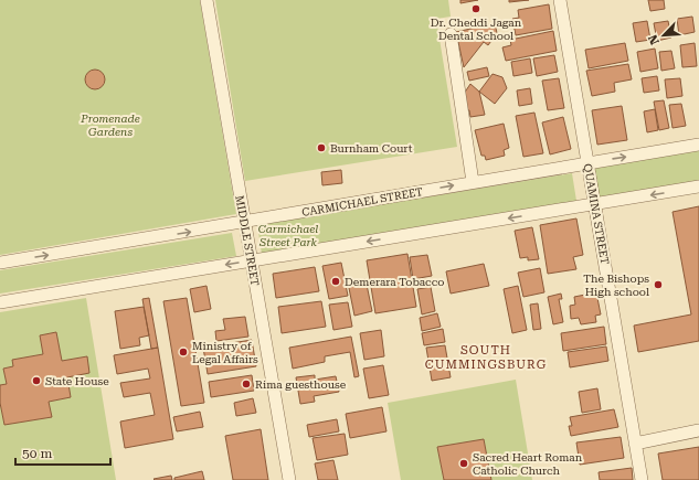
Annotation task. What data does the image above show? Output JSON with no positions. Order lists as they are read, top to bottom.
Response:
{
  "streets": {
    "street": ["CARMICHAEL STREET", "QUAMINA STREET", "MIDDLE STREET"]
  },
  "crossings": [
    ["CARMICHAEL STREET", "QUAMINA STREET"],
    ["CARMICHAEL STREET", "MIDDLE STREET"]
  ],
  "districts": ["SOUTH CUMMINGSBURG"],
  "parks": ["Promenade Gardens", "Carmichael Street Park"],
  "places": [
    "Dr. Cheddi Jagan Dental School",
    "Burnham Court",
    "Demerara Tobacco",
    "The Bishops High school",
    "Ministry of Legal Affairs",
    "State House",
    "Rima guesthouse",
    "Sacred Heart Roman Catholic Church"
  ],
  "scale_bar": "50 m",
  "north": "bottom left"
}
